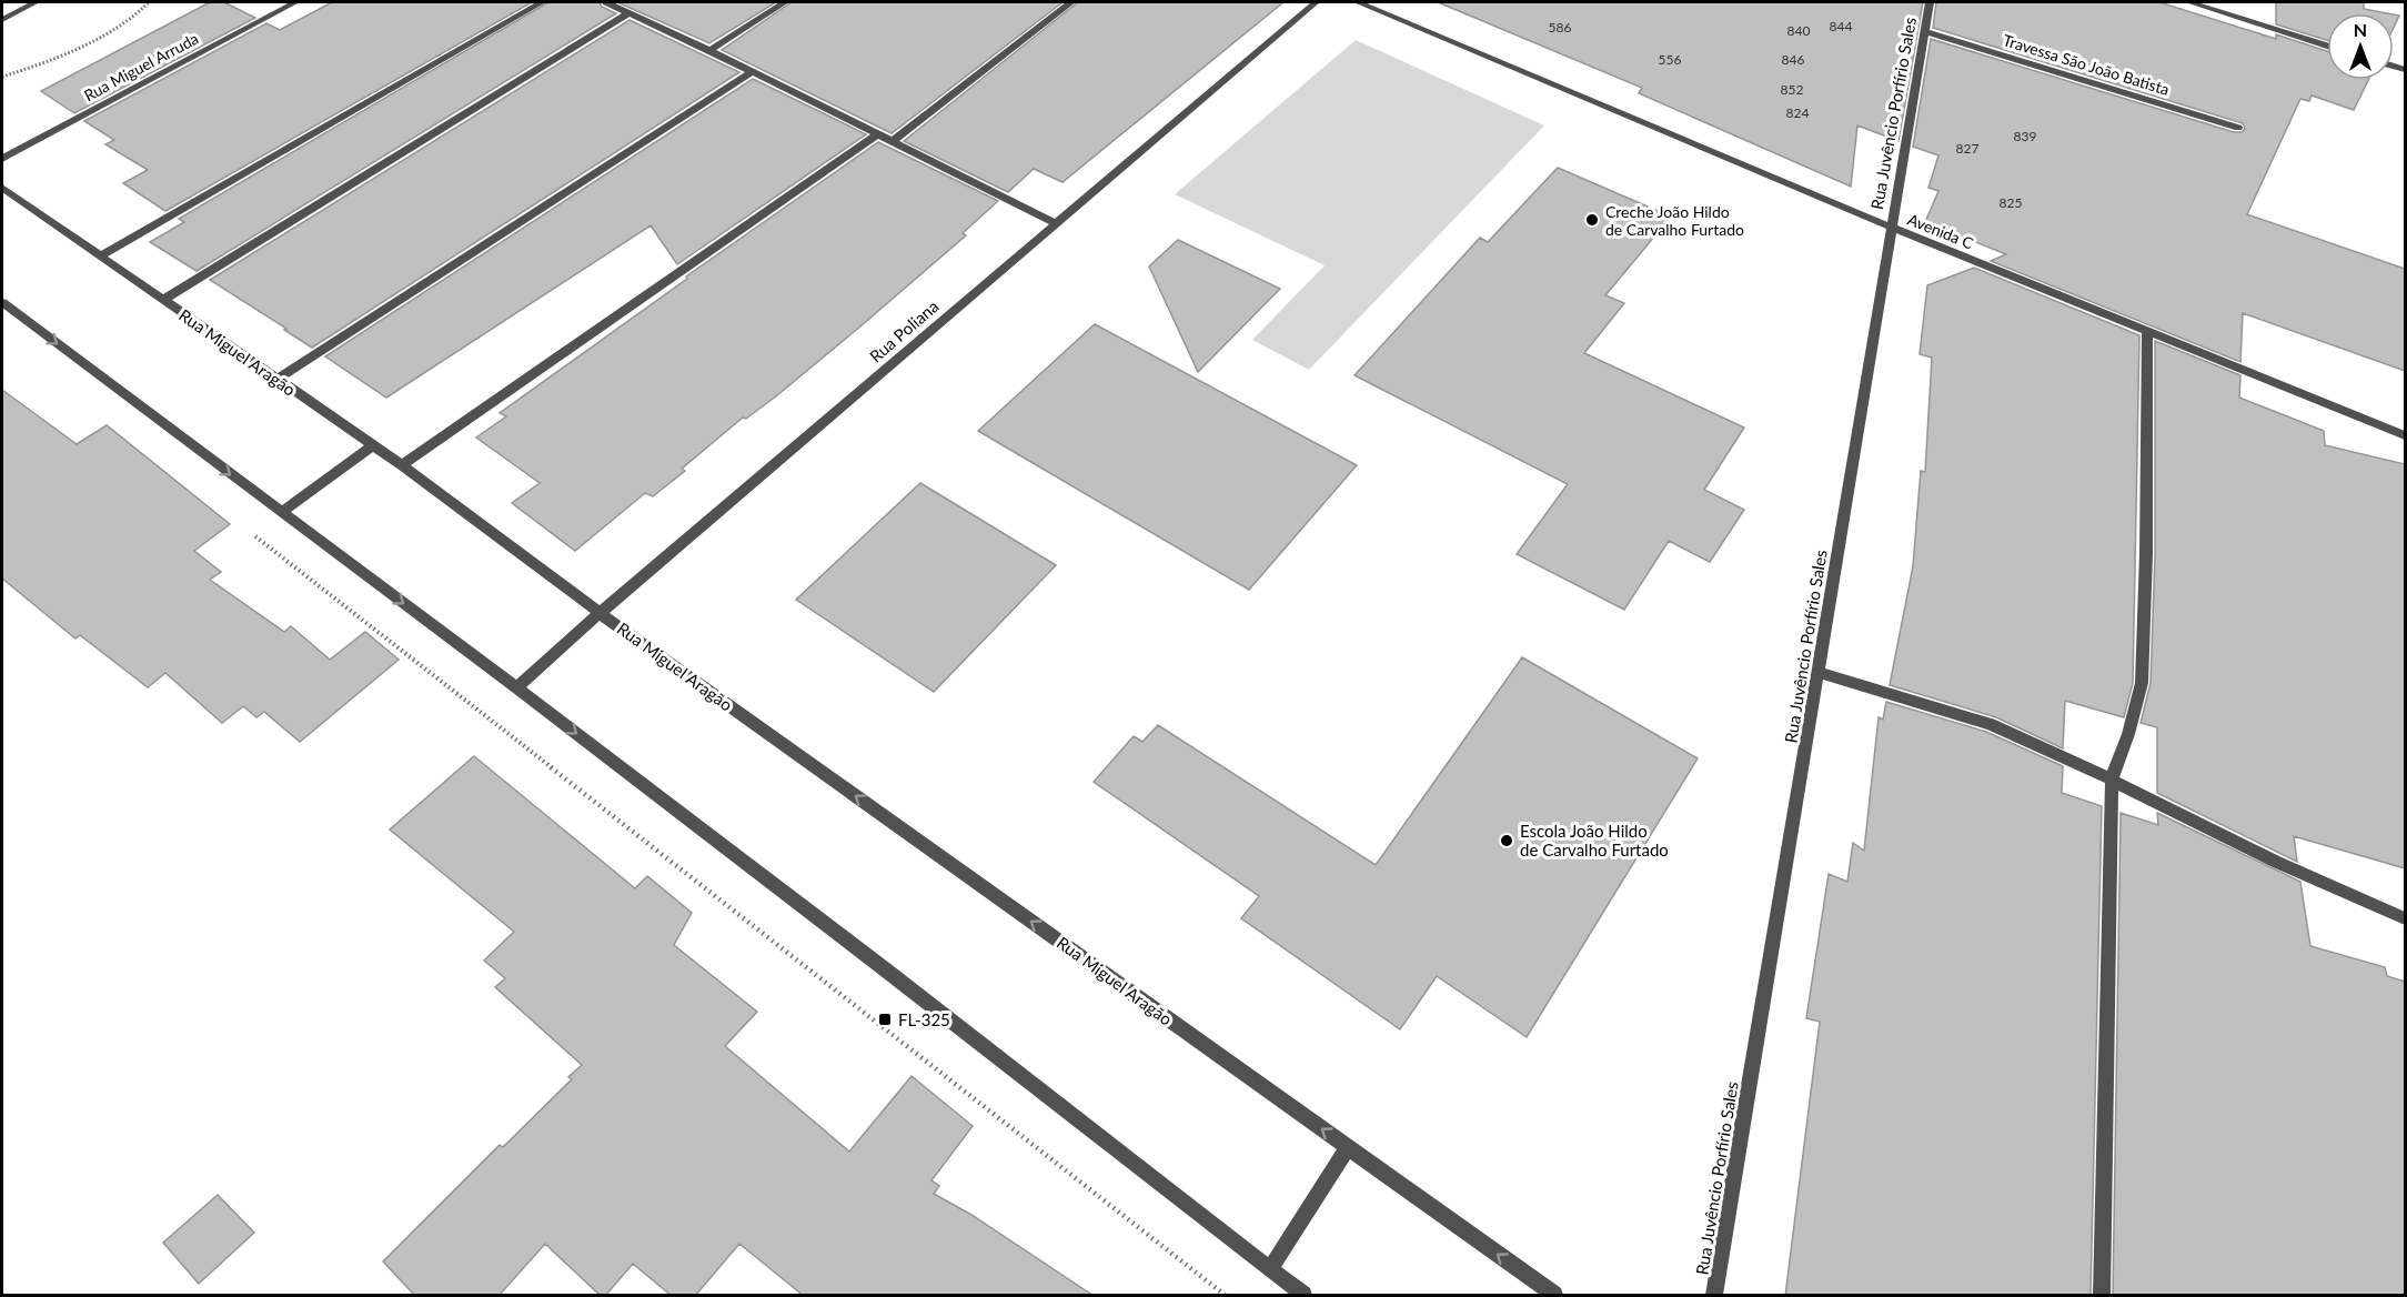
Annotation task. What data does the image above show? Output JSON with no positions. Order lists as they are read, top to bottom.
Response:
{
  "streets": {
    "street": [
      "Travessa São João Batista",
      "Rua Miguel Arruda",
      "Rua Juvêncio Porfírio Sales",
      "Avenida C",
      "Rua Poliana",
      "Rua Miguel Aragão"
    ]
  },
  "crossings": [
    ["Travessa São João Batista", "Rua Juvêncio Porfírio Sales"],
    ["Rua Juvêncio Porfírio Sales", "Avenida C"],
    ["Rua Poliana", "Rua Miguel Aragão"]
  ],
  "one_way": ["Rua Miguel Aragão"],
  "places": {
    "other": ["Creche João Hildo de Carvalho Furtado", "Escola João Hildo de Carvalho Furtado"],
    "transit": ["FL-325"]
  },
  "house_numbers": [
    "844",
    "586",
    "840",
    "556",
    "846",
    "852",
    "824",
    "839",
    "827",
    "825"
  ],
  "north": "top"
}
